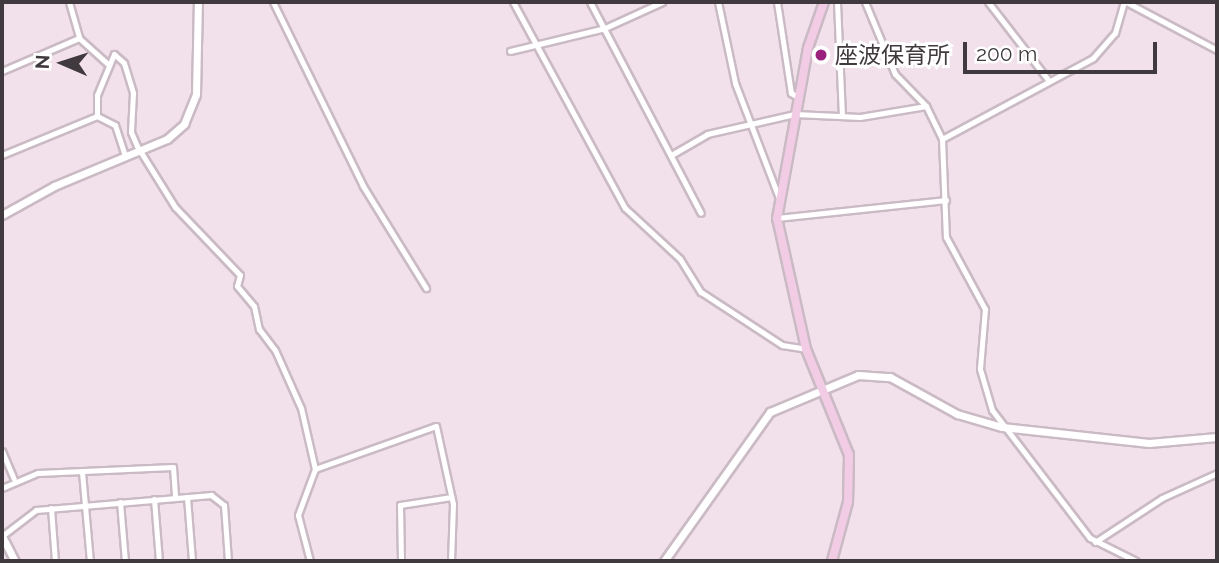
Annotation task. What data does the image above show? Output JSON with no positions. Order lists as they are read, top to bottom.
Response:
{
  "places": ["座波保育所"],
  "scale_bar": "200 m",
  "north": "left"
}
